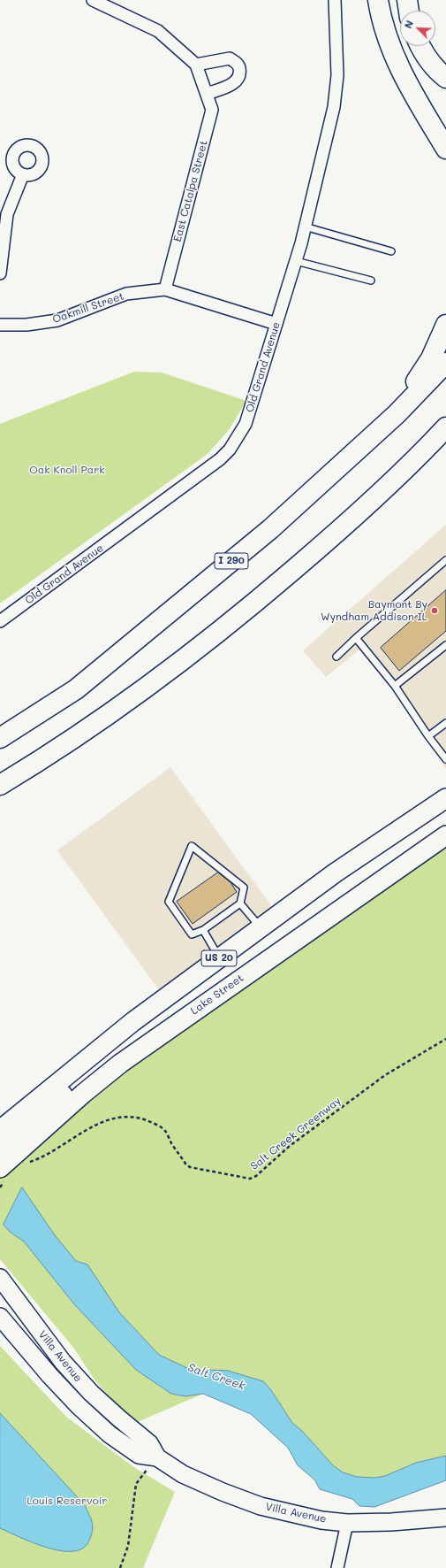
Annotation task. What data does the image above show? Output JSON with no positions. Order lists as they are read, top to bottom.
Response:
{
  "streets": {
    "highway": ["I 290"],
    "main road": ["US 20", "Lake Street", "Villa Avenue"],
    "street": ["East Catalpa Street", "Oakmill Street", "Old Grand Avenue"],
    "path": ["Salt Creek Greenway"]
  },
  "crossings": [
    ["East Catalpa Street", "Oakmill Street"],
    ["Oakmill Street", "Old Grand Avenue"]
  ],
  "water": ["Salt Creek"],
  "parks": ["Oak Knoll Park", "Louis Reservoir"],
  "places": ["Baymont By Wyndham Addison IL"],
  "north": "top left"
}
